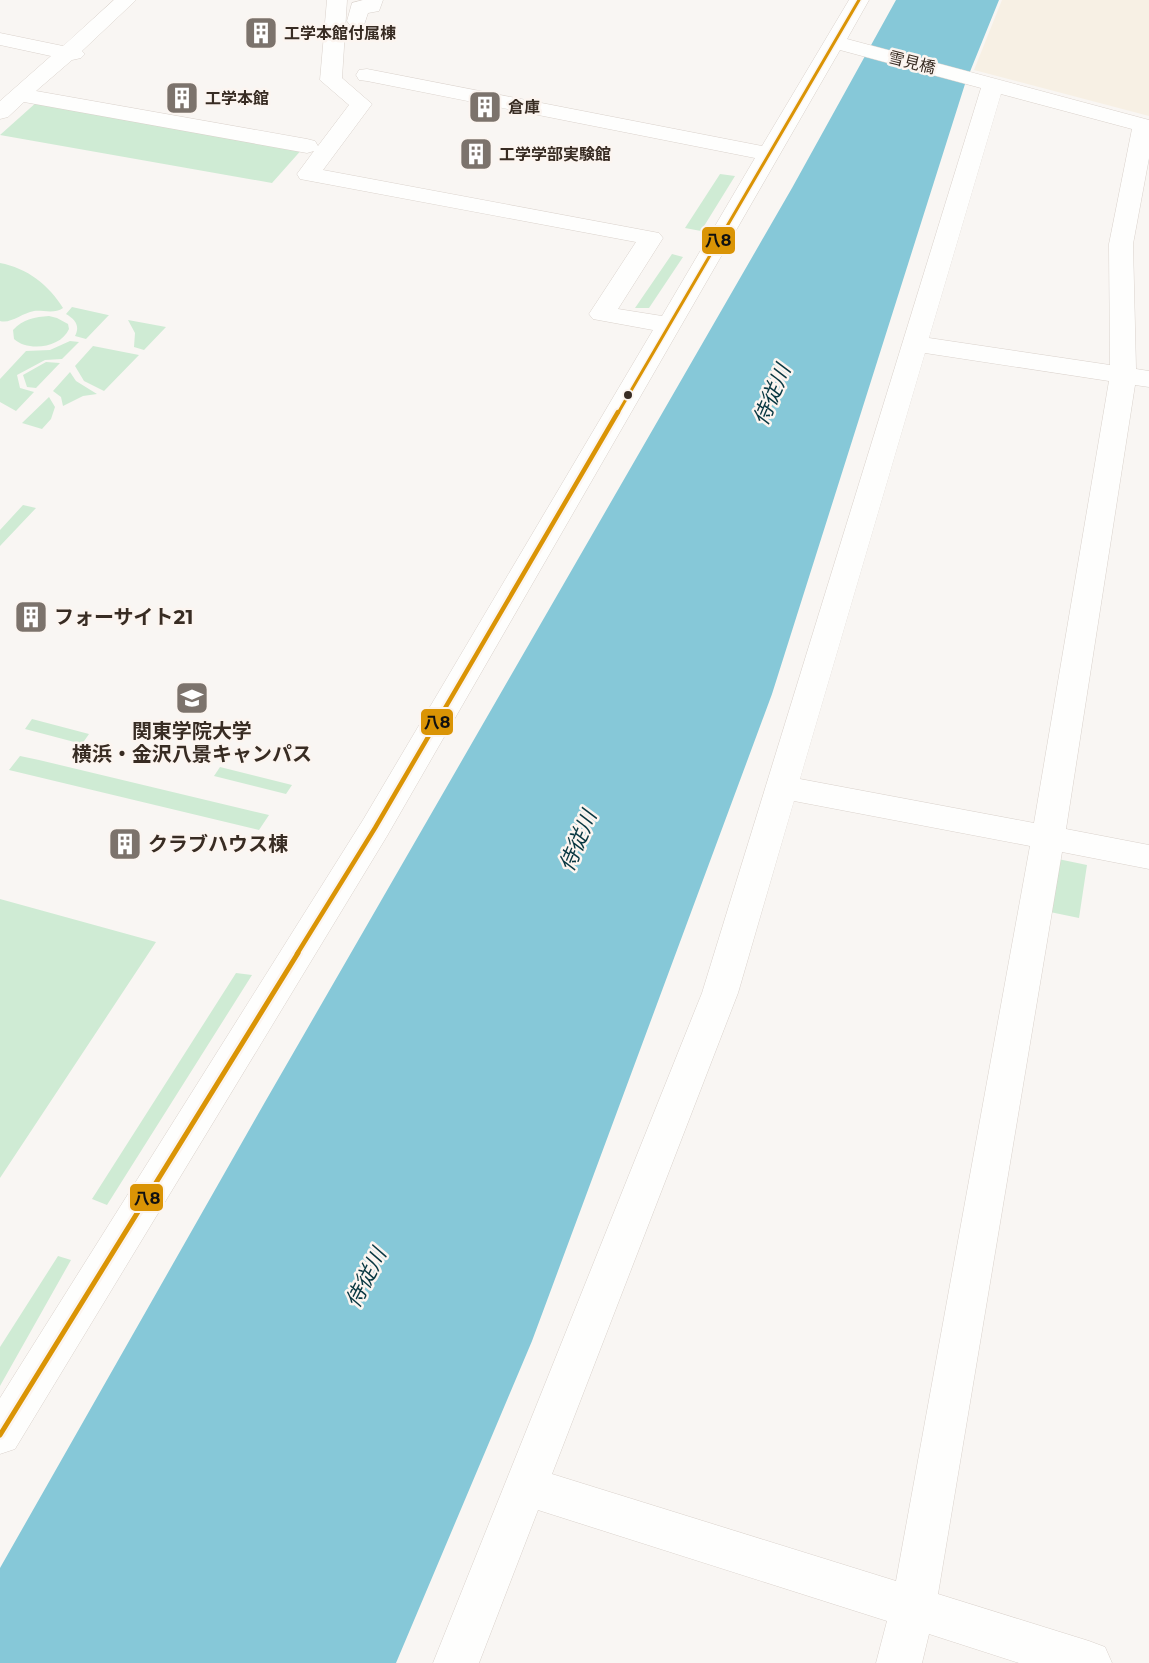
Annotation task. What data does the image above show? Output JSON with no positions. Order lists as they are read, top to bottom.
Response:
{
  "streets": {
    "street": ["雪見橋"]
  },
  "water": ["侍従川"],
  "places": {
    "building": [
      "工学本館付属棟",
      "工学本館",
      "倉庫",
      "工学学部実験館",
      "フォーサイト21",
      "クラブハウス棟"
    ],
    "school or university": ["関東学院大学 横浜・金沢八景キャンパス"]
  },
  "lines": ["transit line 八8"]
}
